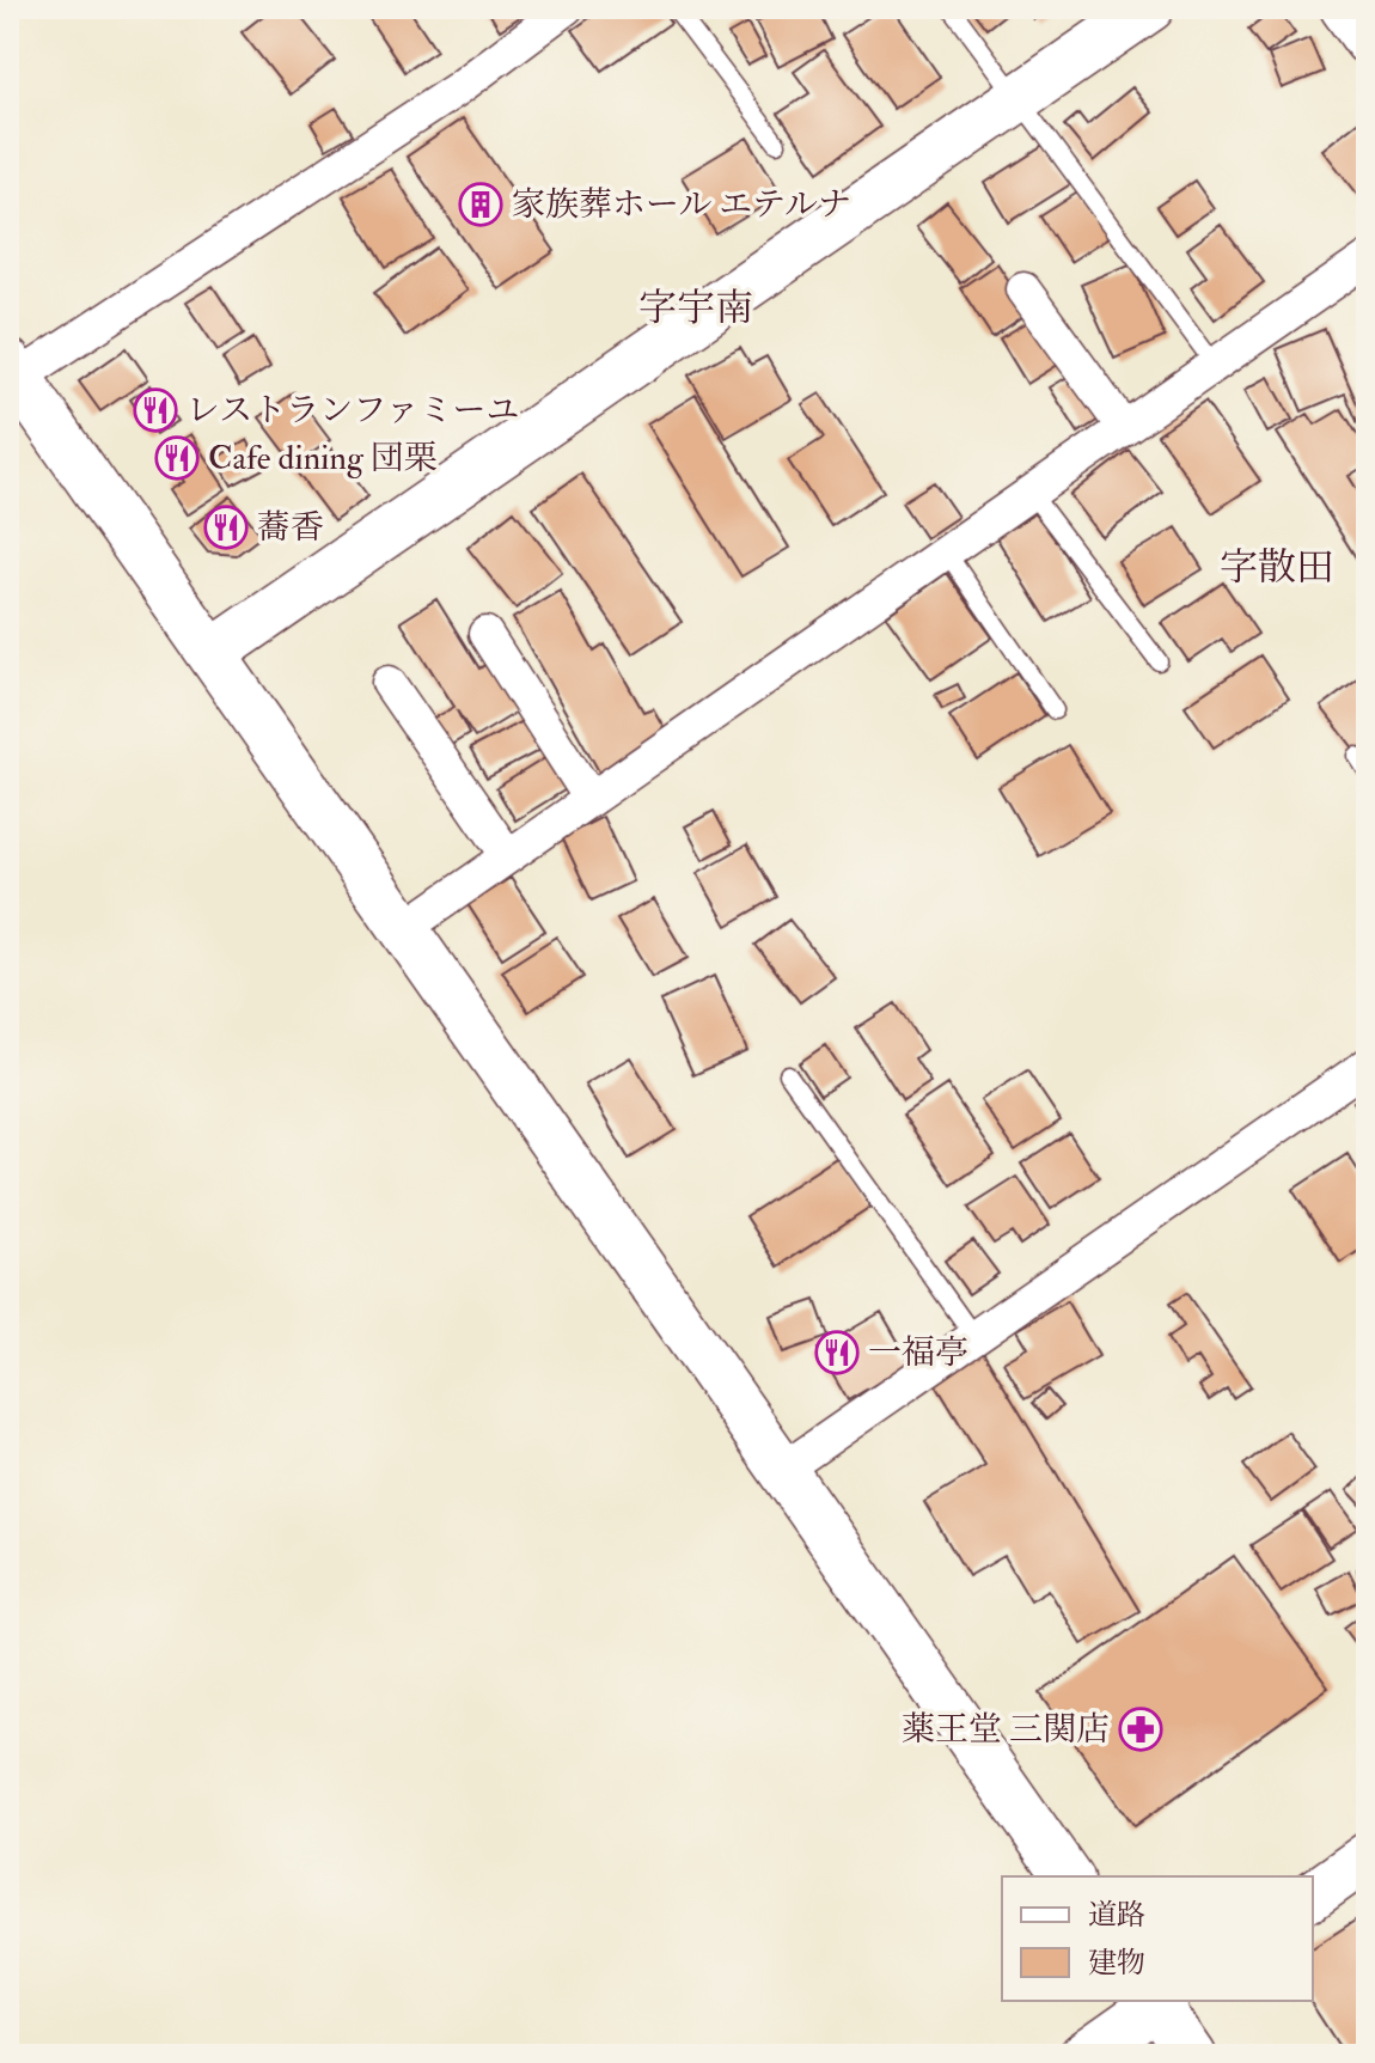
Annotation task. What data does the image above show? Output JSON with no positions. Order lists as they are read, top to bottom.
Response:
{
  "districts": ["字宇南", "字散田"],
  "places": {
    "building": ["家族葬ホール エテルナ"],
    "restaurant": [
      "レストランファミーユ",
      "Cafe dining 団栗",
      "蕎香",
      "一福亭"
    ],
    "pharmacy": ["薬王堂 三関店"]
  },
  "legend": ["道路", "建物"]
}
